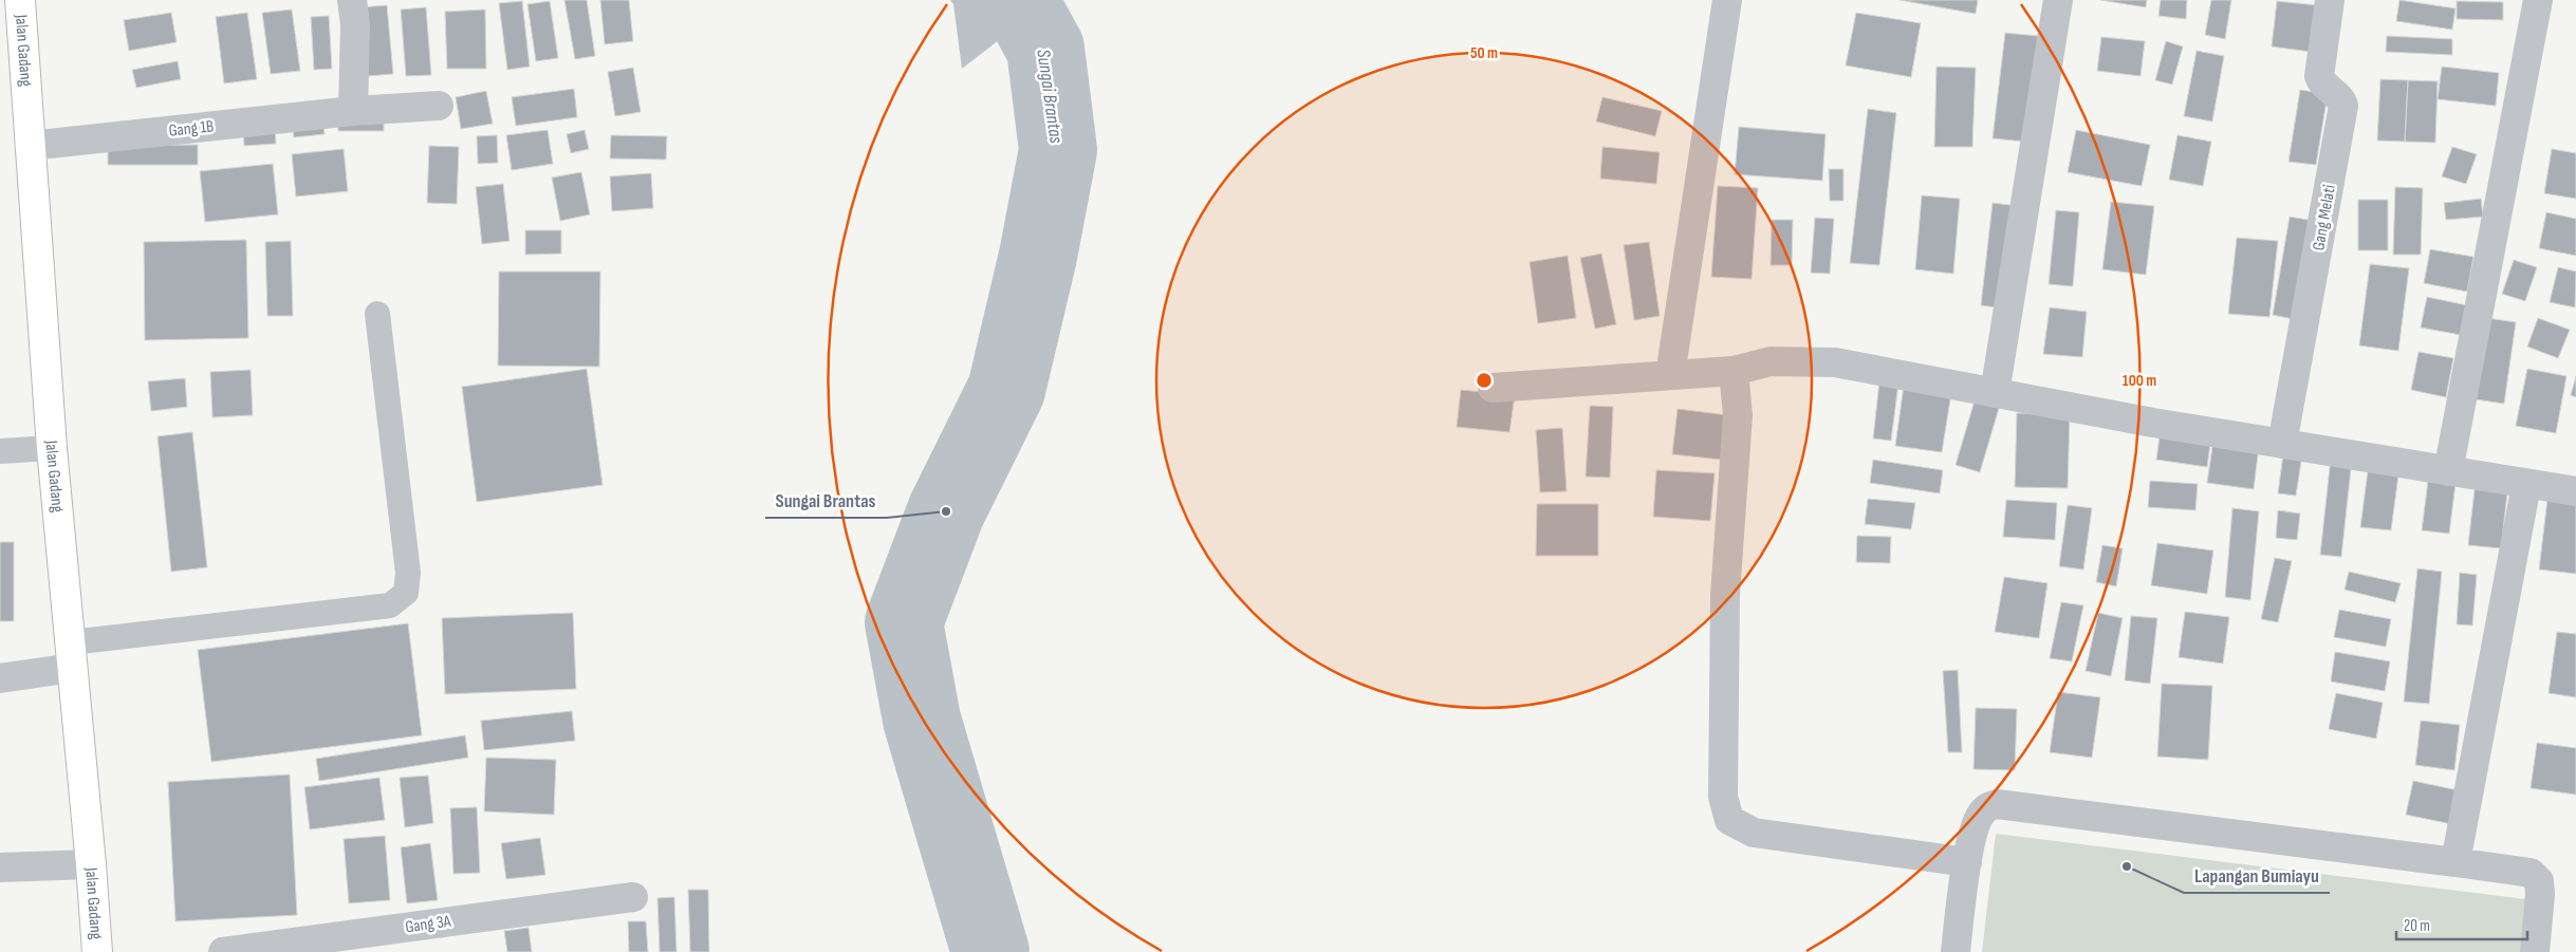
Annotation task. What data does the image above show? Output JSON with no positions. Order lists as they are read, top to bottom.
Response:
{
  "streets": {
    "highway": ["Jalan Gadang"],
    "street": ["Gang 1B", "Gang Melati", "Gang 3A"]
  },
  "crossings": [
    ["Jalan Gadang", "Gang 1B"]
  ],
  "water": ["Sungai Brantas"],
  "places": ["Sungai Brantas", "Lapangan Bumiayu"],
  "scale_bar": "20 m",
  "rings": ["50 m", "100 m"]
}
